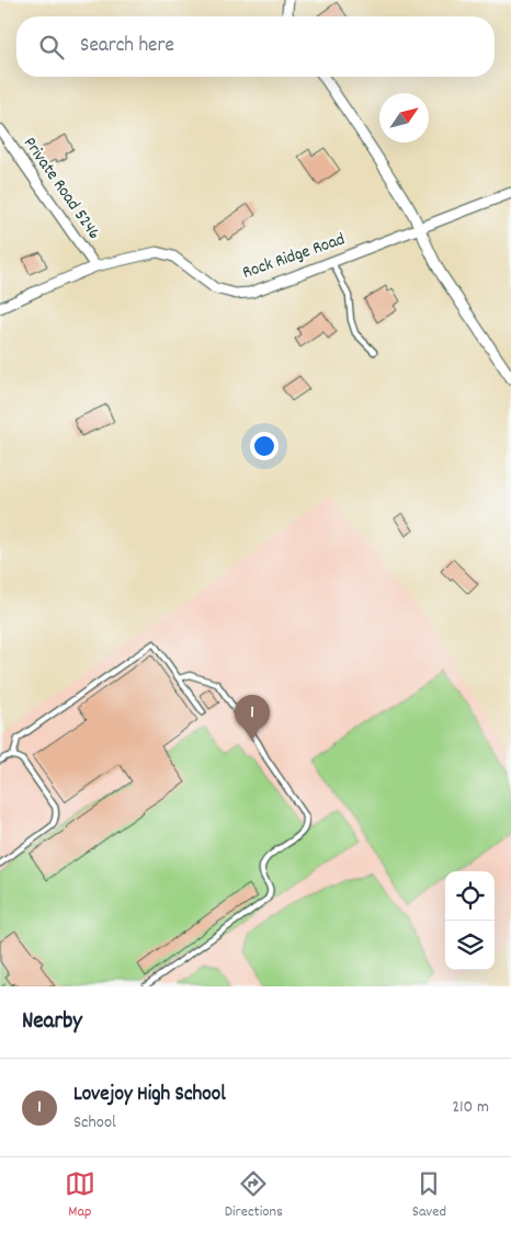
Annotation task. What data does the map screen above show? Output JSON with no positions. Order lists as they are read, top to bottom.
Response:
{
  "streets": {
    "street": ["Private Road 5246", "Rock Ridge Road"]
  },
  "crossings": [
    ["Private Road 5246", "Rock Ridge Road"]
  ],
  "north": "top right",
  "page": {
    "search": "Search here",
    "pins": "1",
    "heading": "Nearby",
    "list": [
      {
        "mark": "1",
        "name": "Lovejoy High School",
        "note": "School",
        "value": "210 m"
      }
    ],
    "nav": ["Map", "Directions", "Saved"]
  }
}
